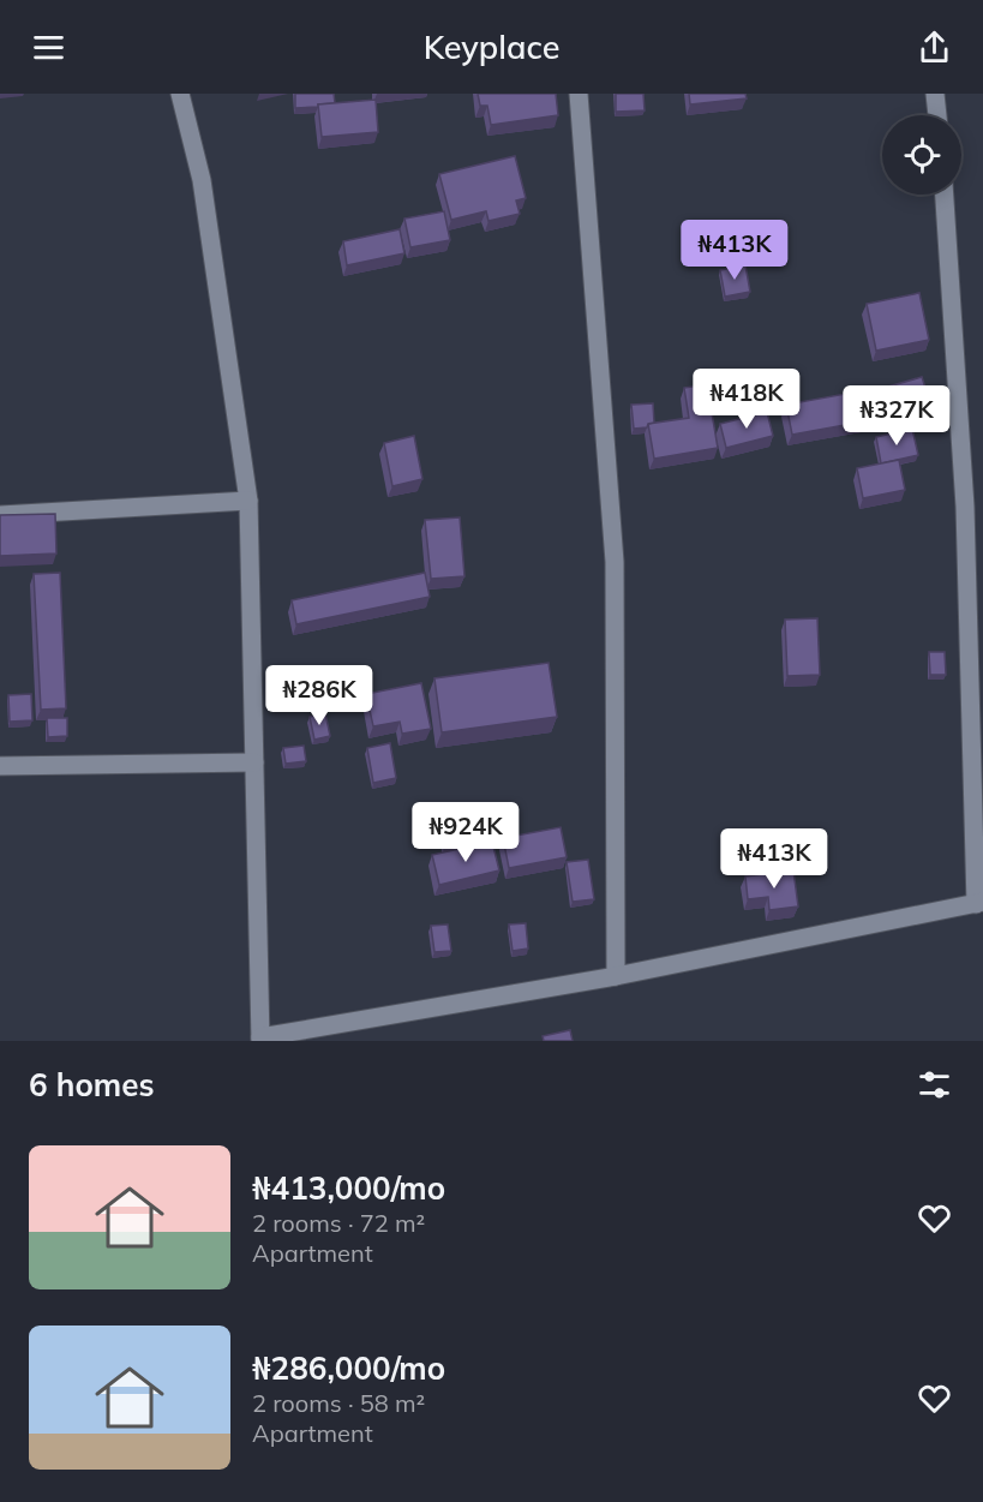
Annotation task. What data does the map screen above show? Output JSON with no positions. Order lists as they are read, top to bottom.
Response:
{
  "page": {
    "header": "Keyplace",
    "price": [
      "₦413K",
      "₦418K",
      "₦327K",
      "₦286K",
      "₦924K",
      "₦413K"
    ],
    "heading": "6 homes",
    "list": [
      {
        "name": "₦413,000/mo",
        "note": "2 rooms · 72 m² · Apartment"
      },
      {
        "name": "₦286,000/mo",
        "note": "2 rooms · 58 m² · Apartment"
      }
    ]
  }
}
